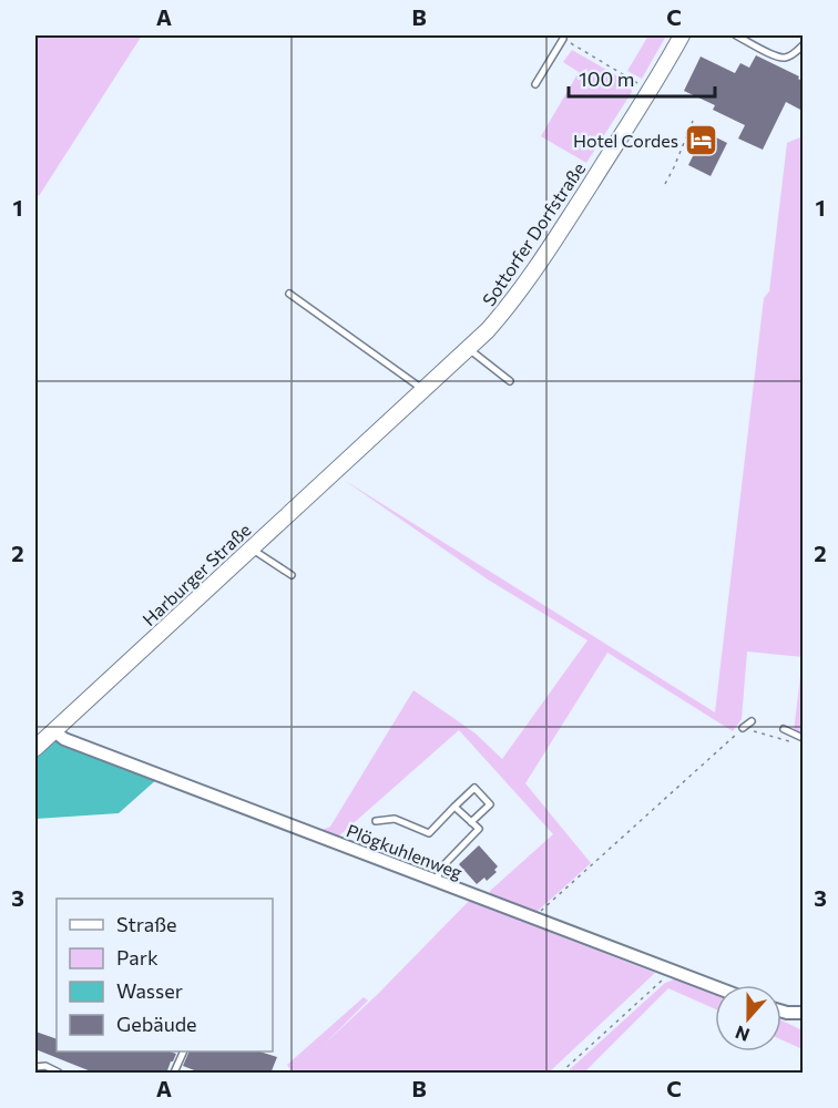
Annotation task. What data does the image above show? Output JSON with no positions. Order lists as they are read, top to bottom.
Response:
{
  "streets": {
    "street": ["Sottorfer Dorfstraße", "Harburger Straße", "Plögkuhlenweg"]
  },
  "crossings": [
    ["Sottorfer Dorfstraße", "Harburger Straße"],
    ["Harburger Straße", "Plögkuhlenweg"]
  ],
  "places": {
    "hotel": ["Hotel Cordes"]
  },
  "legend": [
    "Straße",
    "Park",
    "Wasser",
    "Gebäude"
  ],
  "scale_bar": "100 m",
  "north": "bottom",
  "grid": {
    "columns": ["A", "B", "C"],
    "rows": ["1", "2", "3"]
  }
}
